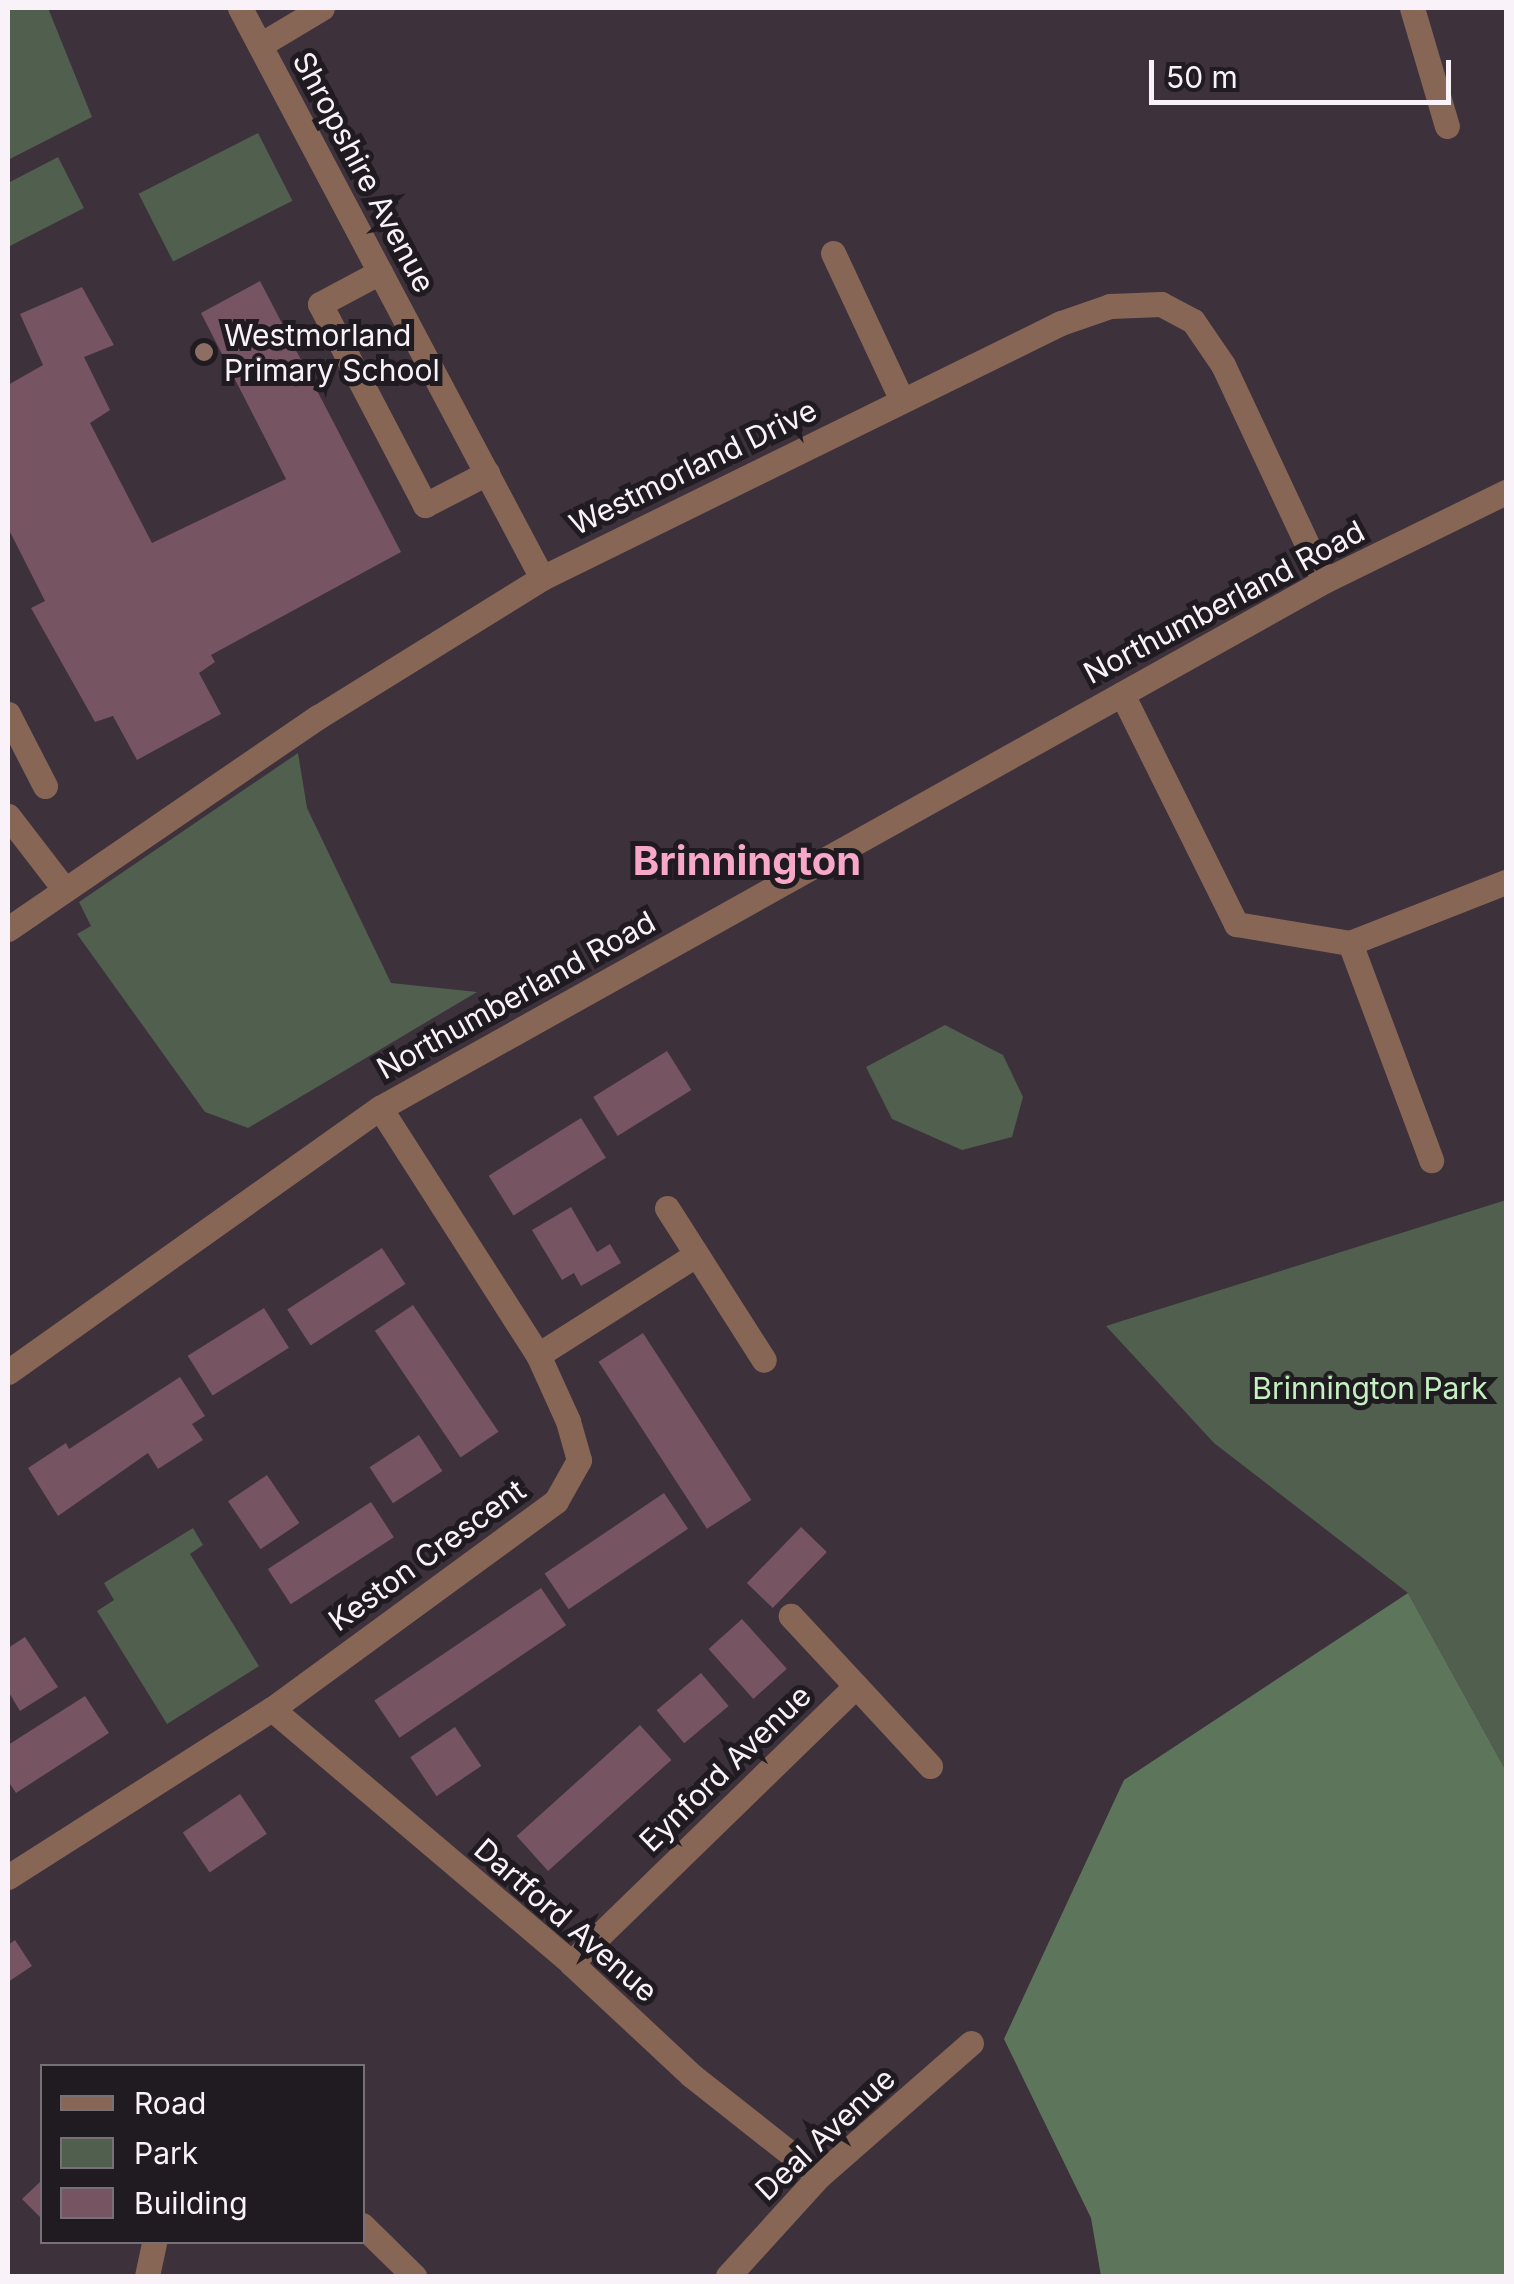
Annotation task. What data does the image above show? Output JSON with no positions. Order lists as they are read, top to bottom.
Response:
{
  "streets": {
    "street": [
      "Shropshire Avenue",
      "Westmorland Drive",
      "Northumberland Road",
      "Keston Crescent",
      "Eynford Avenue",
      "Dartford Avenue",
      "Deal Avenue"
    ]
  },
  "crossings": [
    ["Shropshire Avenue", "Westmorland Drive"],
    ["Westmorland Drive", "Northumberland Road"],
    ["Northumberland Road", "Keston Crescent"],
    ["Keston Crescent", "Dartford Avenue"],
    ["Eynford Avenue", "Dartford Avenue"],
    ["Dartford Avenue", "Deal Avenue"]
  ],
  "districts": ["Brinnington"],
  "parks": ["Brinnington Park"],
  "places": ["Westmorland Primary School"],
  "legend": ["Road", "Park", "Building"],
  "scale_bar": "50 m"
}
